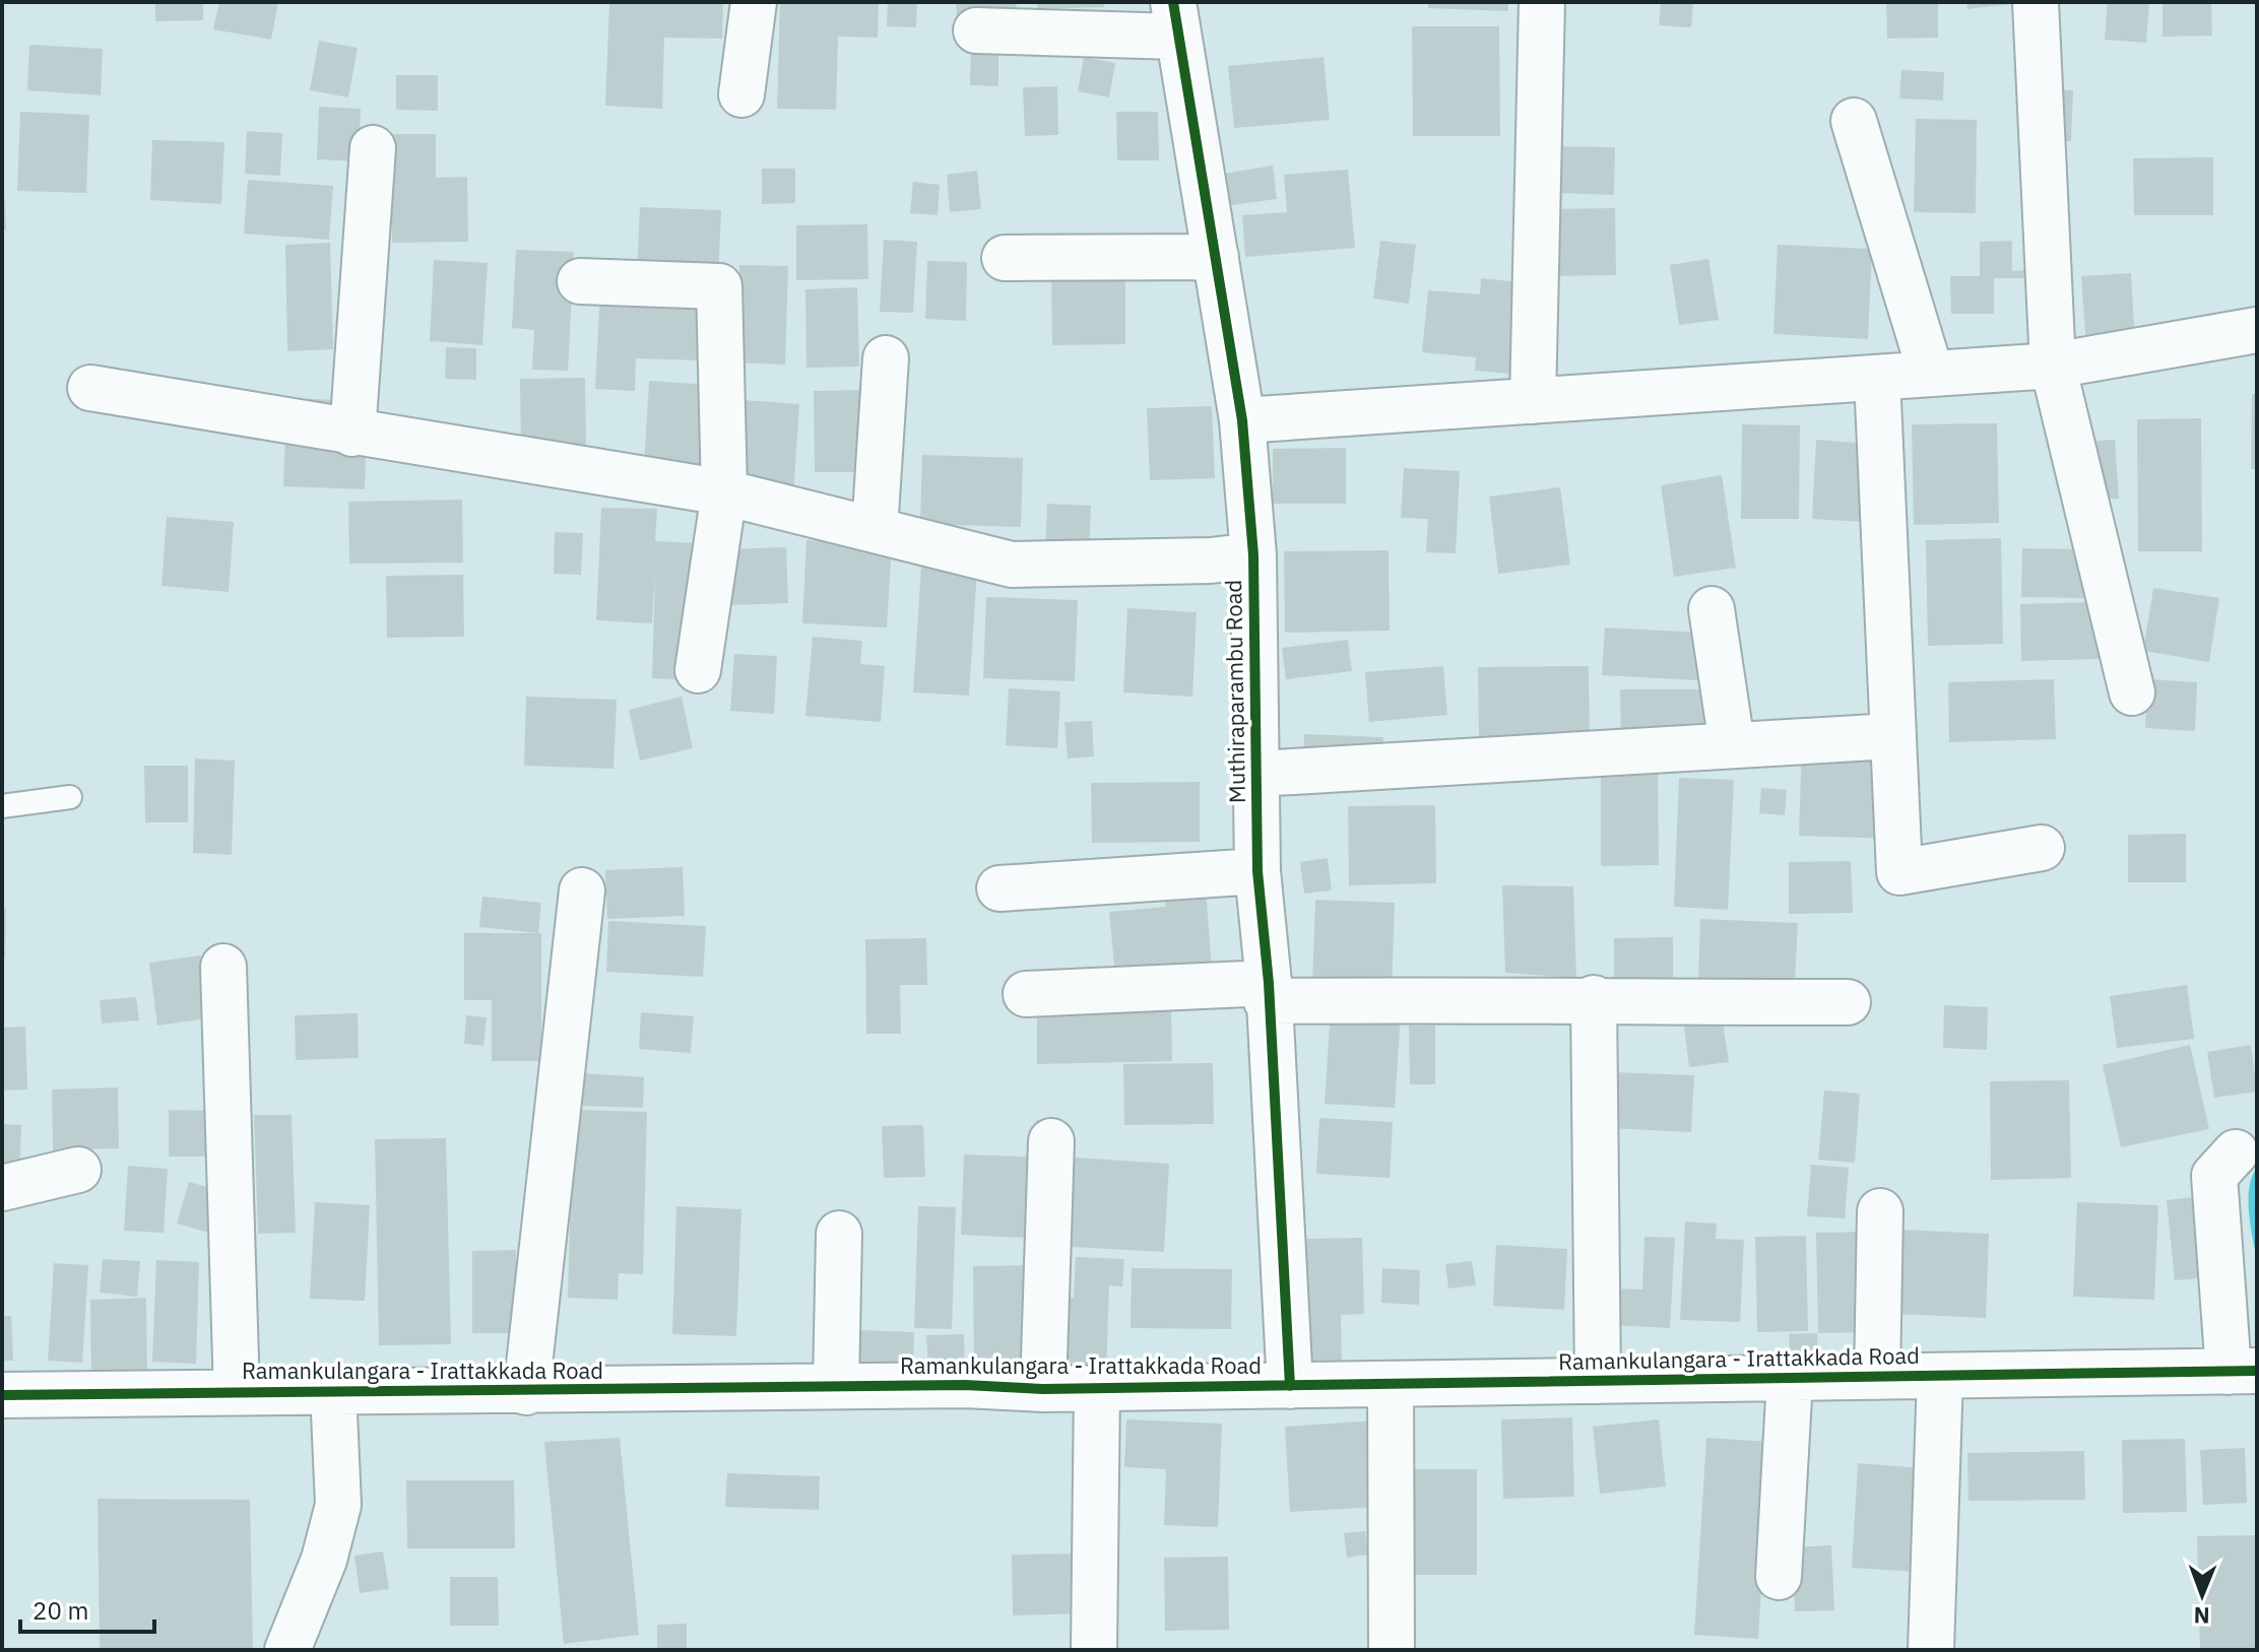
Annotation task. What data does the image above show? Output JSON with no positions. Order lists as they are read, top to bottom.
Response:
{
  "streets": {
    "street": ["Muthiraparambu Road", "Ramankulangara - Irattakkada Road"]
  },
  "crossings": [
    ["Muthiraparambu Road", "Ramankulangara - Irattakkada Road"]
  ],
  "scale_bar": "20 m",
  "north": "bottom"
}
